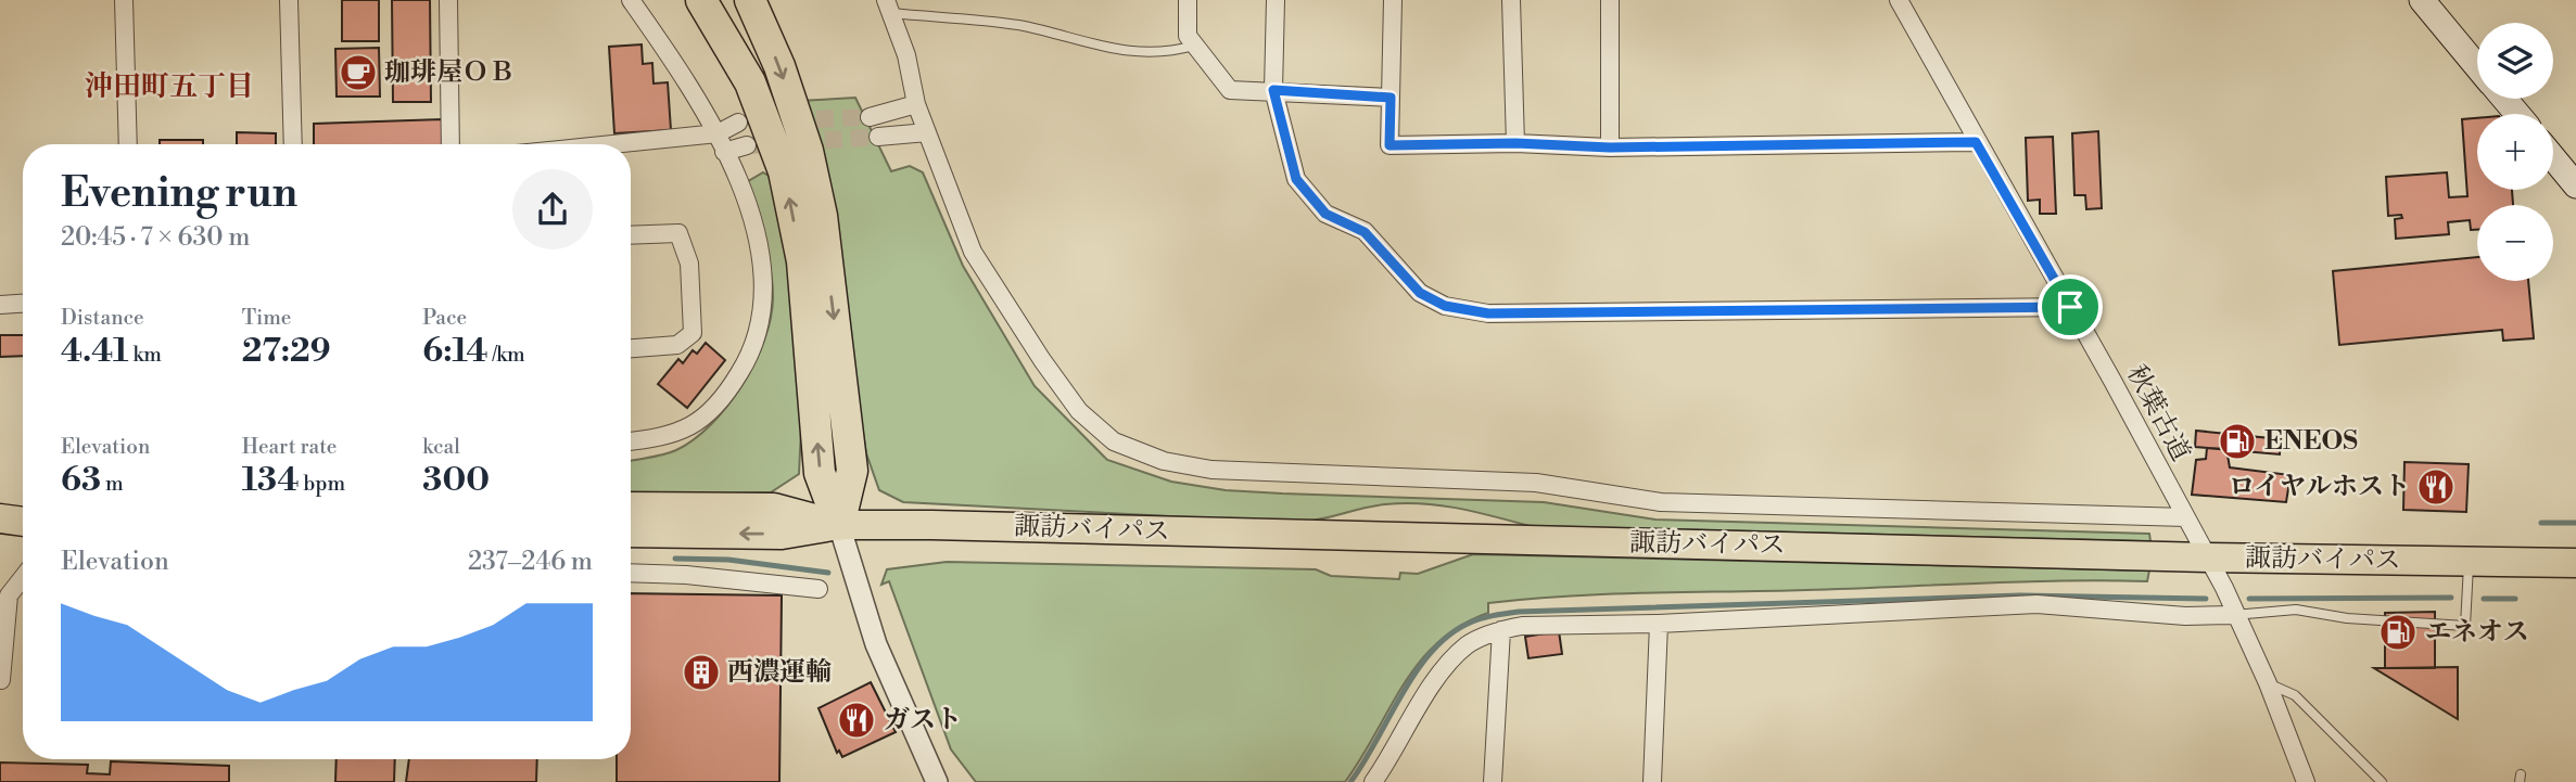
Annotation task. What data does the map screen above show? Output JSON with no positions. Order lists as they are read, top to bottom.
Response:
{
  "streets": {
    "highway": ["諏訪バイパス"],
    "street": ["秋葉古道"]
  },
  "crossings": [
    ["秋葉古道", "諏訪バイパス"]
  ],
  "districts": ["沖田町五丁目"],
  "places": {
    "cafe": ["珈琲屋ＯＢ"],
    "fuel station": ["ENEOS", "エネオス"],
    "restaurant": ["ロイヤルホスト", "ガスト"],
    "building": ["西濃運輸"]
  },
  "page": {
    "map_buttons": ["+", "−"],
    "heading": ["Evening run", "20:45 · 7 × 630 m"],
    "stats": [
      ["Distance", "4.41 km"],
      ["Time", "27:29"],
      ["Pace", "6:14 /km"],
      ["Elevation", "63 m"],
      ["Heart rate", "134 bpm"],
      ["kcal", "300"]
    ],
    "chart": ["Elevation", "237–246 m"]
  }
}
